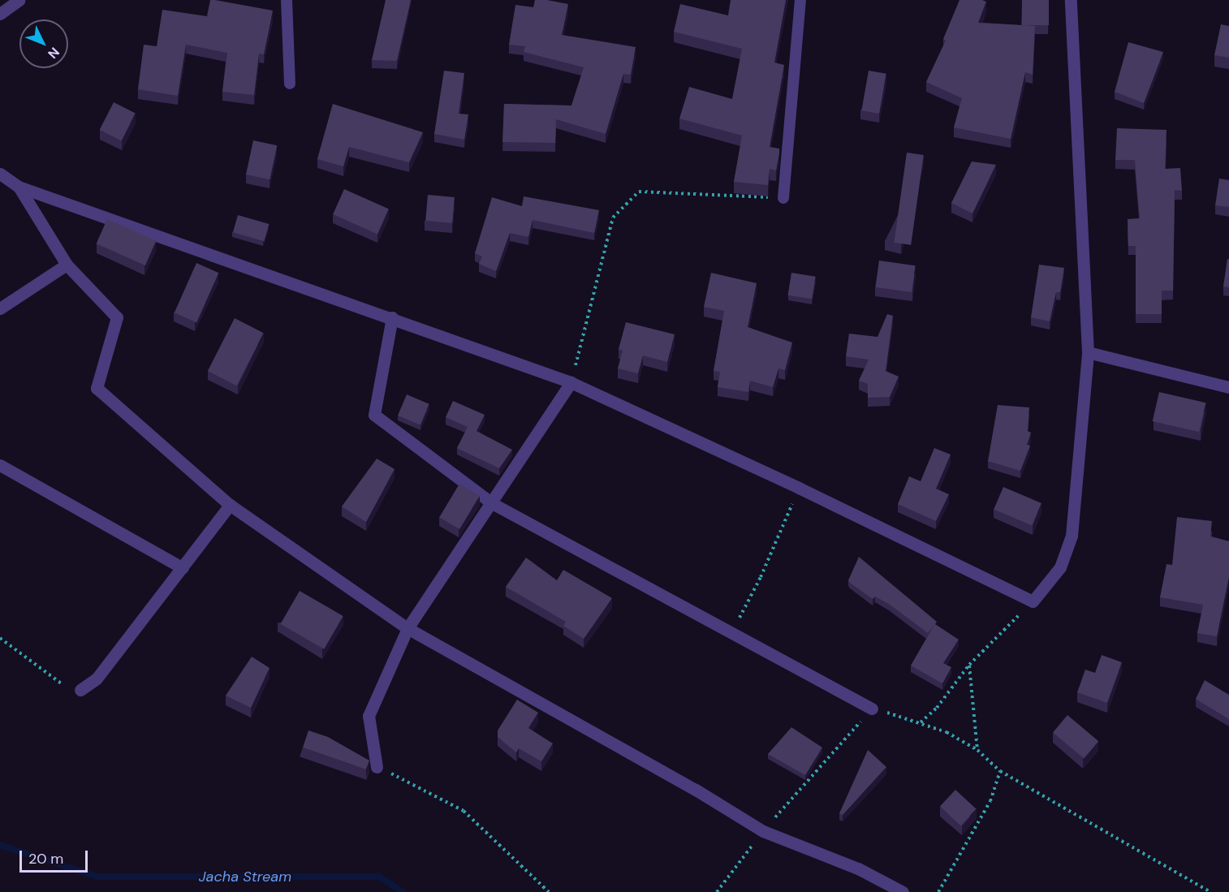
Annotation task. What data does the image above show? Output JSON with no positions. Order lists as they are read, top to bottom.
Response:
{
  "water": ["Jacha Stream"],
  "scale_bar": "20 m",
  "north": "bottom right"
}
